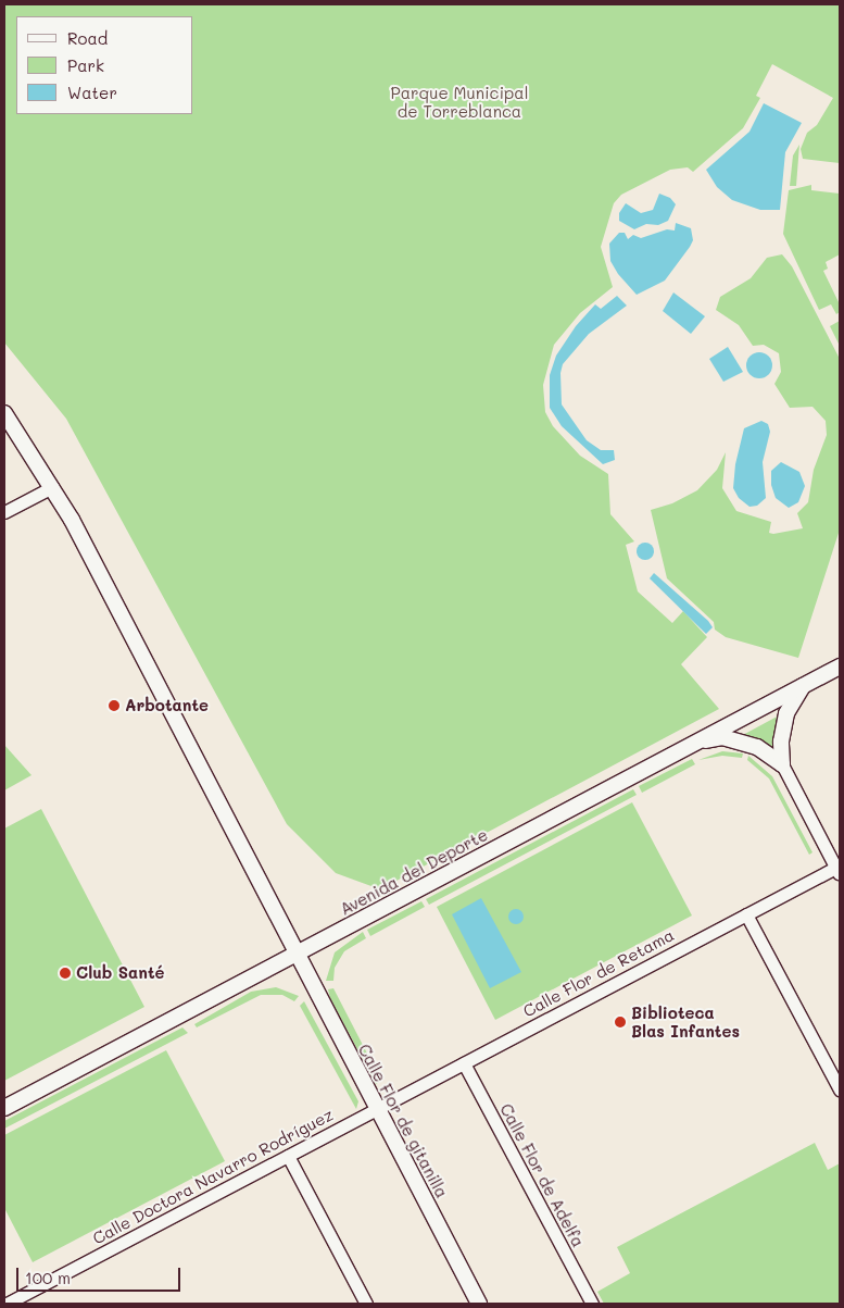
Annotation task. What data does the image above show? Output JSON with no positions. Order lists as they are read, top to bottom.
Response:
{
  "streets": {
    "street": [
      "Avenida del Deporte",
      "Calle Flor de Retama",
      "Calle Flor de gitanilla",
      "Calle Flor de Adelfa",
      "Calle Doctora Navarro Rodríguez"
    ]
  },
  "crossings": [
    ["Avenida del Deporte", "Calle Flor de gitanilla"],
    ["Calle Flor de Retama", "Calle Flor de gitanilla"],
    ["Calle Flor de Retama", "Calle Flor de Adelfa"],
    ["Calle Flor de Retama", "Calle Doctora Navarro Rodríguez"],
    ["Calle Flor de gitanilla", "Calle Doctora Navarro Rodríguez"]
  ],
  "parks": ["Parque Municipal de Torreblanca"],
  "places": ["Arbotante", "Club Santé", "Biblioteca Blas Infantes"],
  "legend": ["Road", "Park", "Water"],
  "scale_bar": "100 m"
}
